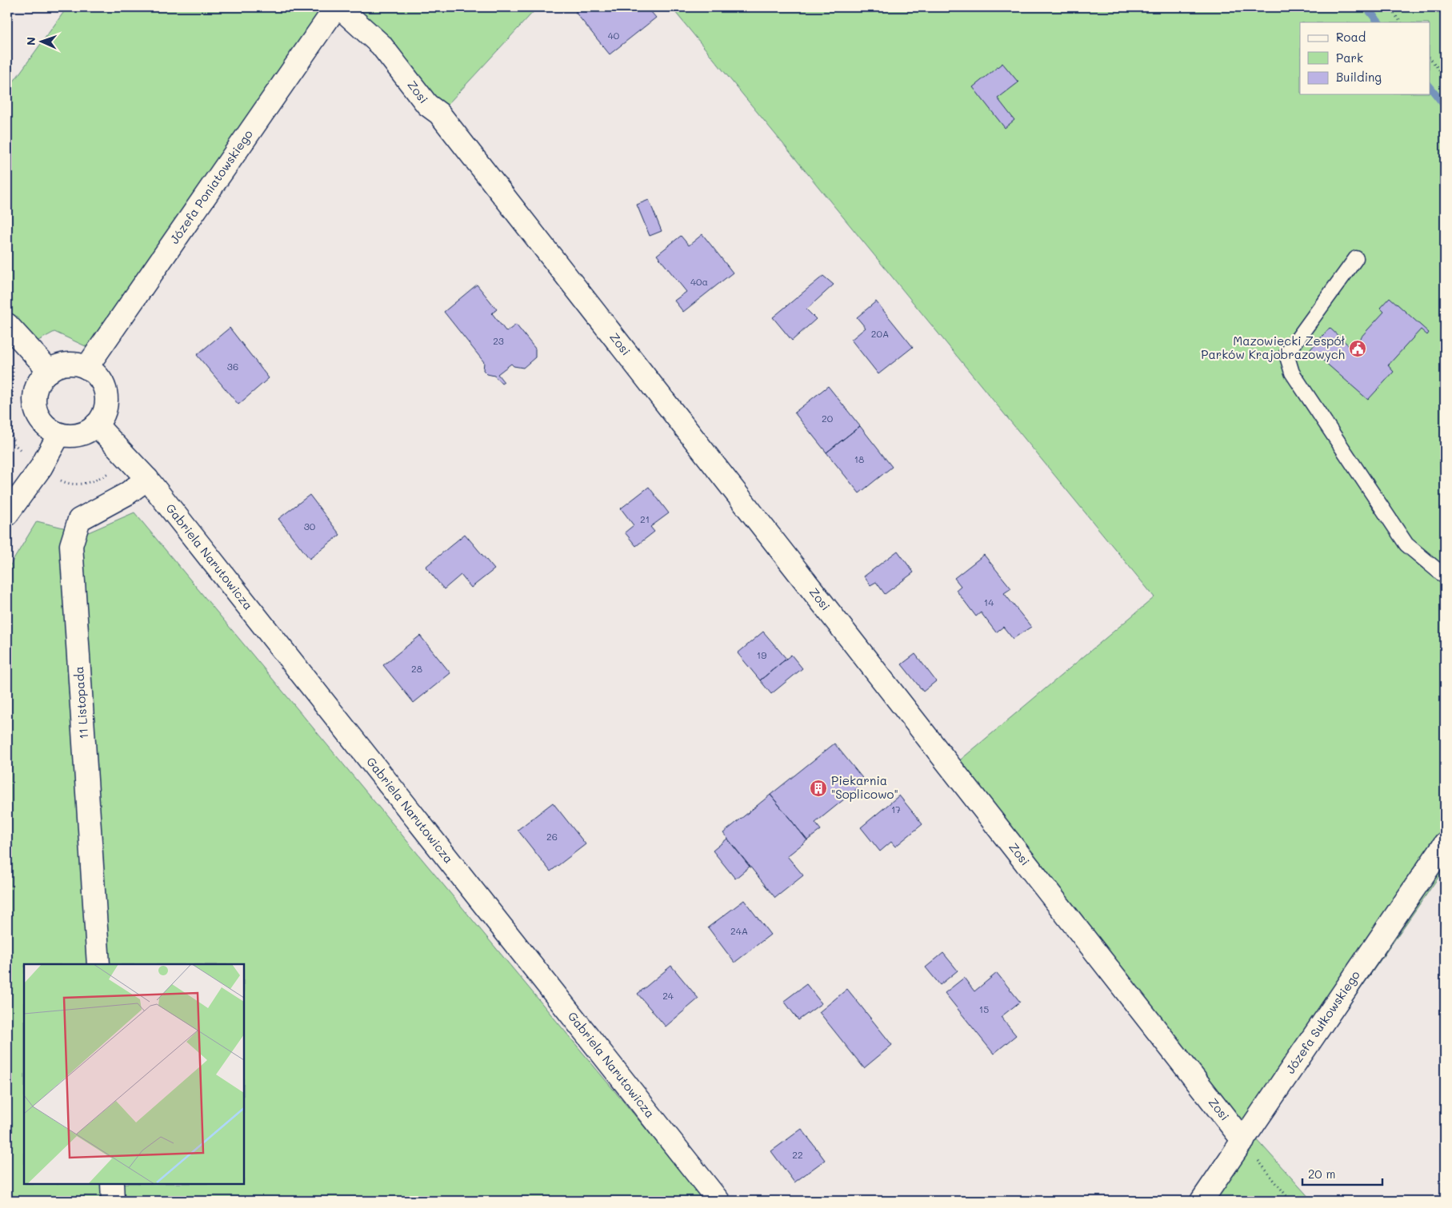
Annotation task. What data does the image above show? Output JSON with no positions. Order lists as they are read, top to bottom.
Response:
{
  "streets": {
    "street": [
      "Zosi",
      "Józefa Poniatowskiego",
      "Gabriela Narutowicza",
      "11 Listopada",
      "Józefa Sułkowskiego"
    ]
  },
  "crossings": [
    ["Zosi", "Józefa Sułkowskiego"],
    ["Józefa Poniatowskiego", "Gabriela Narutowicza"],
    ["Gabriela Narutowicza", "11 Listopada"]
  ],
  "places": {
    "public building": ["Mazowiecki Zespół Parków Krajobrazowych"],
    "building": ["Piekarnia \"Soplicowo\""]
  },
  "house_numbers": [
    "40",
    "40a",
    "20A",
    "23",
    "36",
    "20",
    "18",
    "21",
    "30",
    "14",
    "19",
    "28",
    "17",
    "26",
    "24A",
    "24",
    "15",
    "22"
  ],
  "legend": ["Road", "Park", "Building"],
  "scale_bar": "20 m",
  "north": "left"
}
